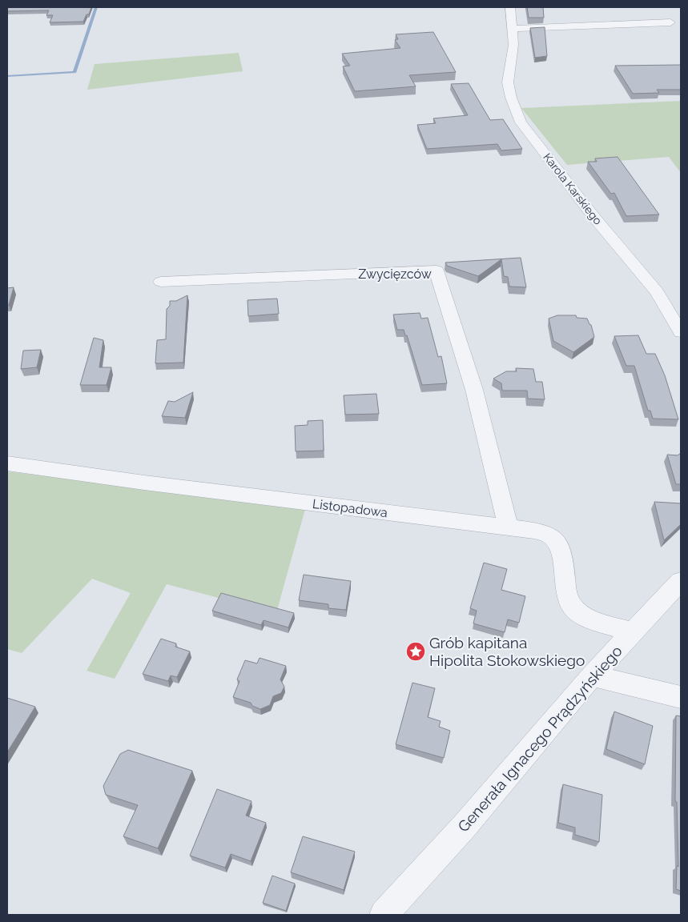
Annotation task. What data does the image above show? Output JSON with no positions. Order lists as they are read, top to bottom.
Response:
{
  "streets": {
    "street": [
      "Karola Karskiego",
      "Zwycięzców",
      "Listopadowa",
      "Generała Ignacego Prądzyńskiego"
    ]
  },
  "crossings": [
    ["Zwycięzców", "Listopadowa"],
    ["Listopadowa", "Generała Ignacego Prądzyńskiego"]
  ],
  "places": {
    "place": ["Grób kapitana Hipolita Stokowskiego"]
  }
}
